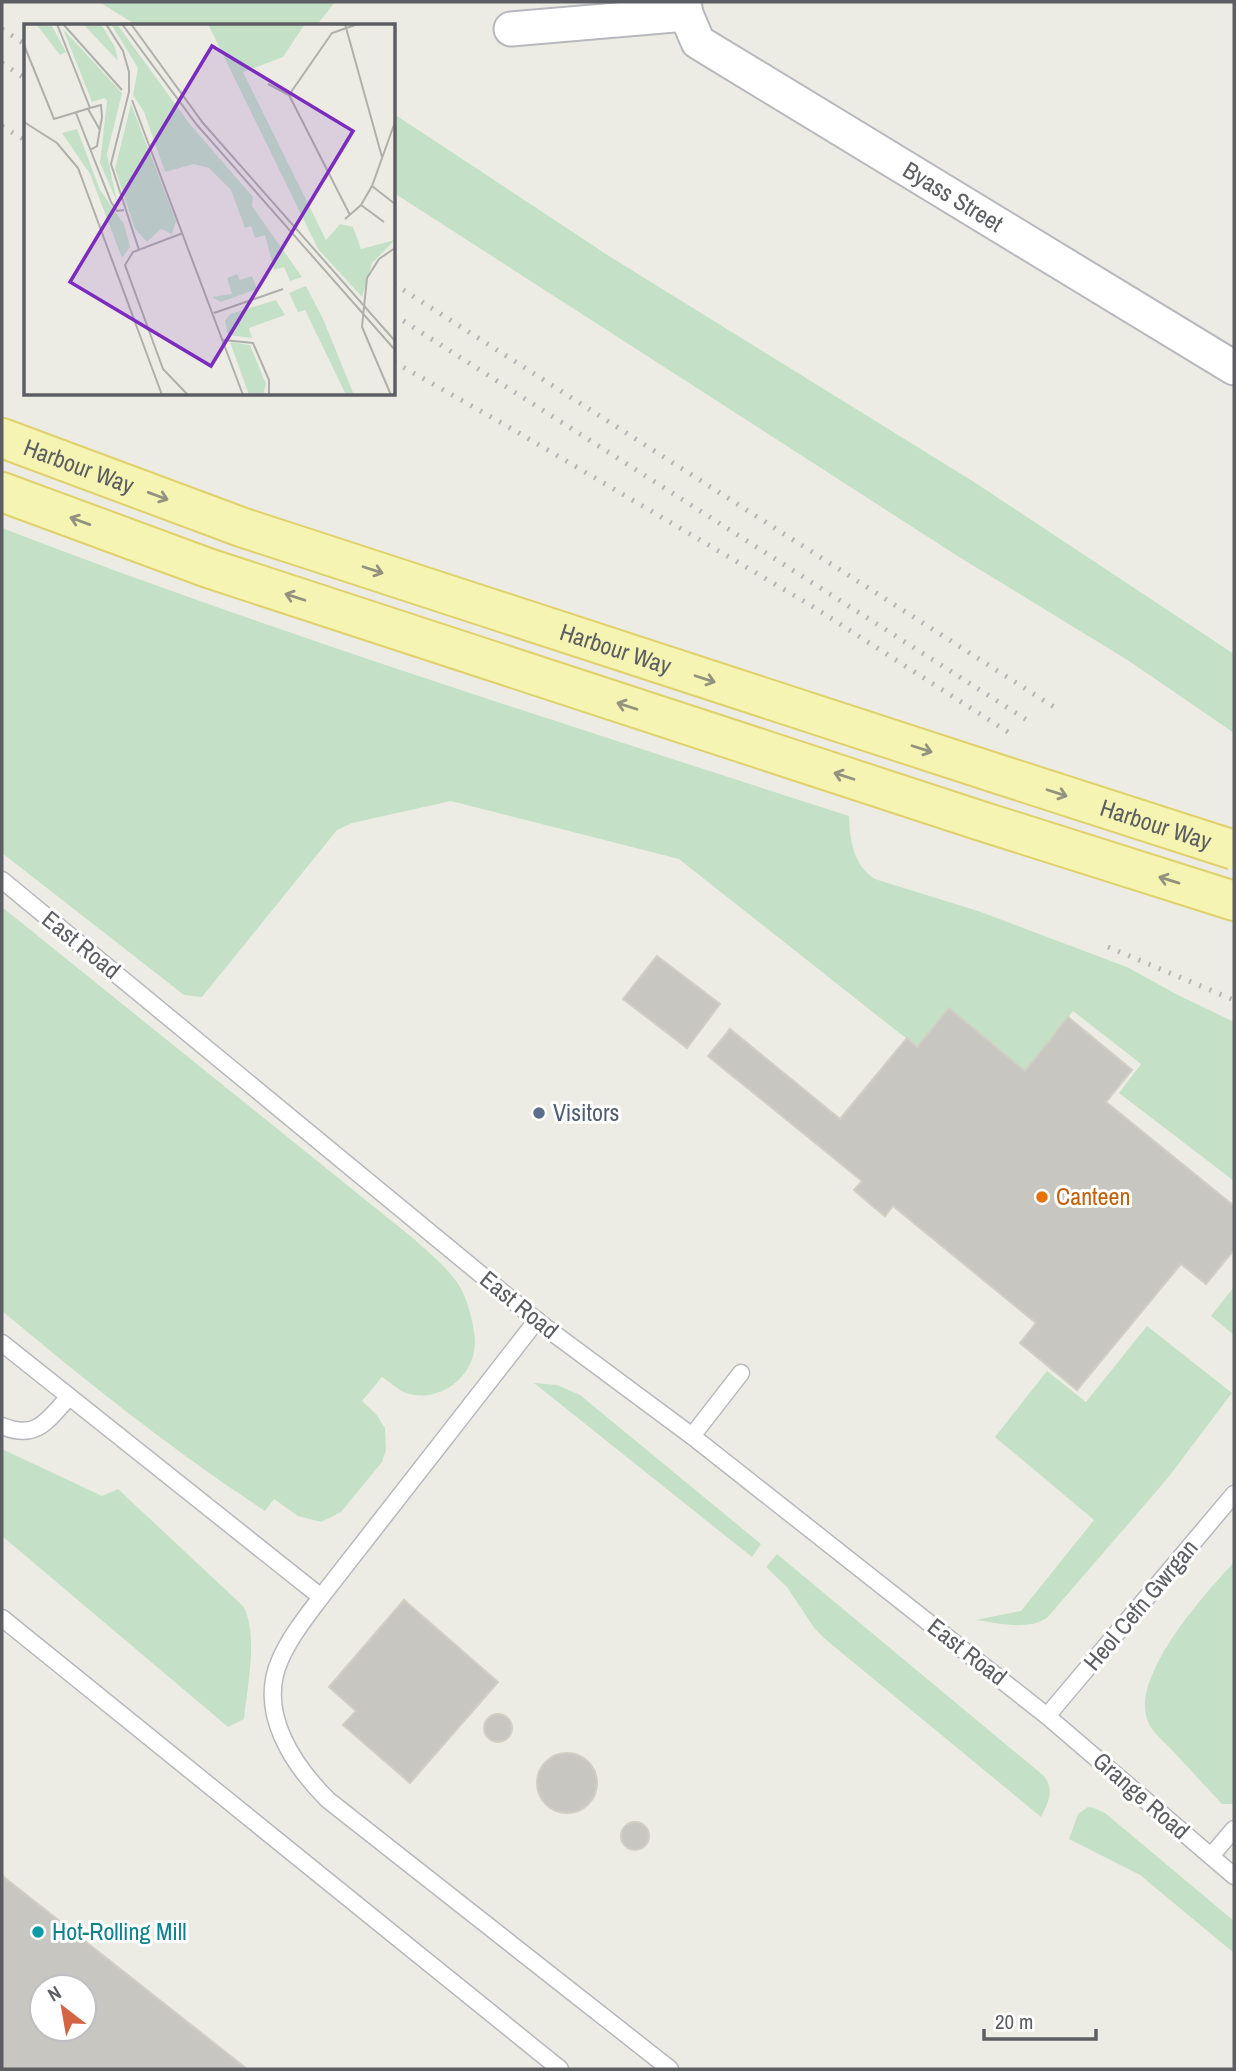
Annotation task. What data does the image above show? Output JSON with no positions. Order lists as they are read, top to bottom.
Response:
{
  "streets": {
    "main road": ["Harbour Way"],
    "street": ["Byass Street"],
    "lane": ["East Road", "Heol Cefn Gwrgan", "Grange Road"]
  },
  "crossings": [
    ["East Road", "Heol Cefn Gwrgan"],
    ["East Road", "Grange Road"],
    ["Heol Cefn Gwrgan", "Grange Road"]
  ],
  "places": ["Visitors", "Canteen", "Hot-Rolling Mill"],
  "scale_bar": "20 m",
  "north": "top left"
}
